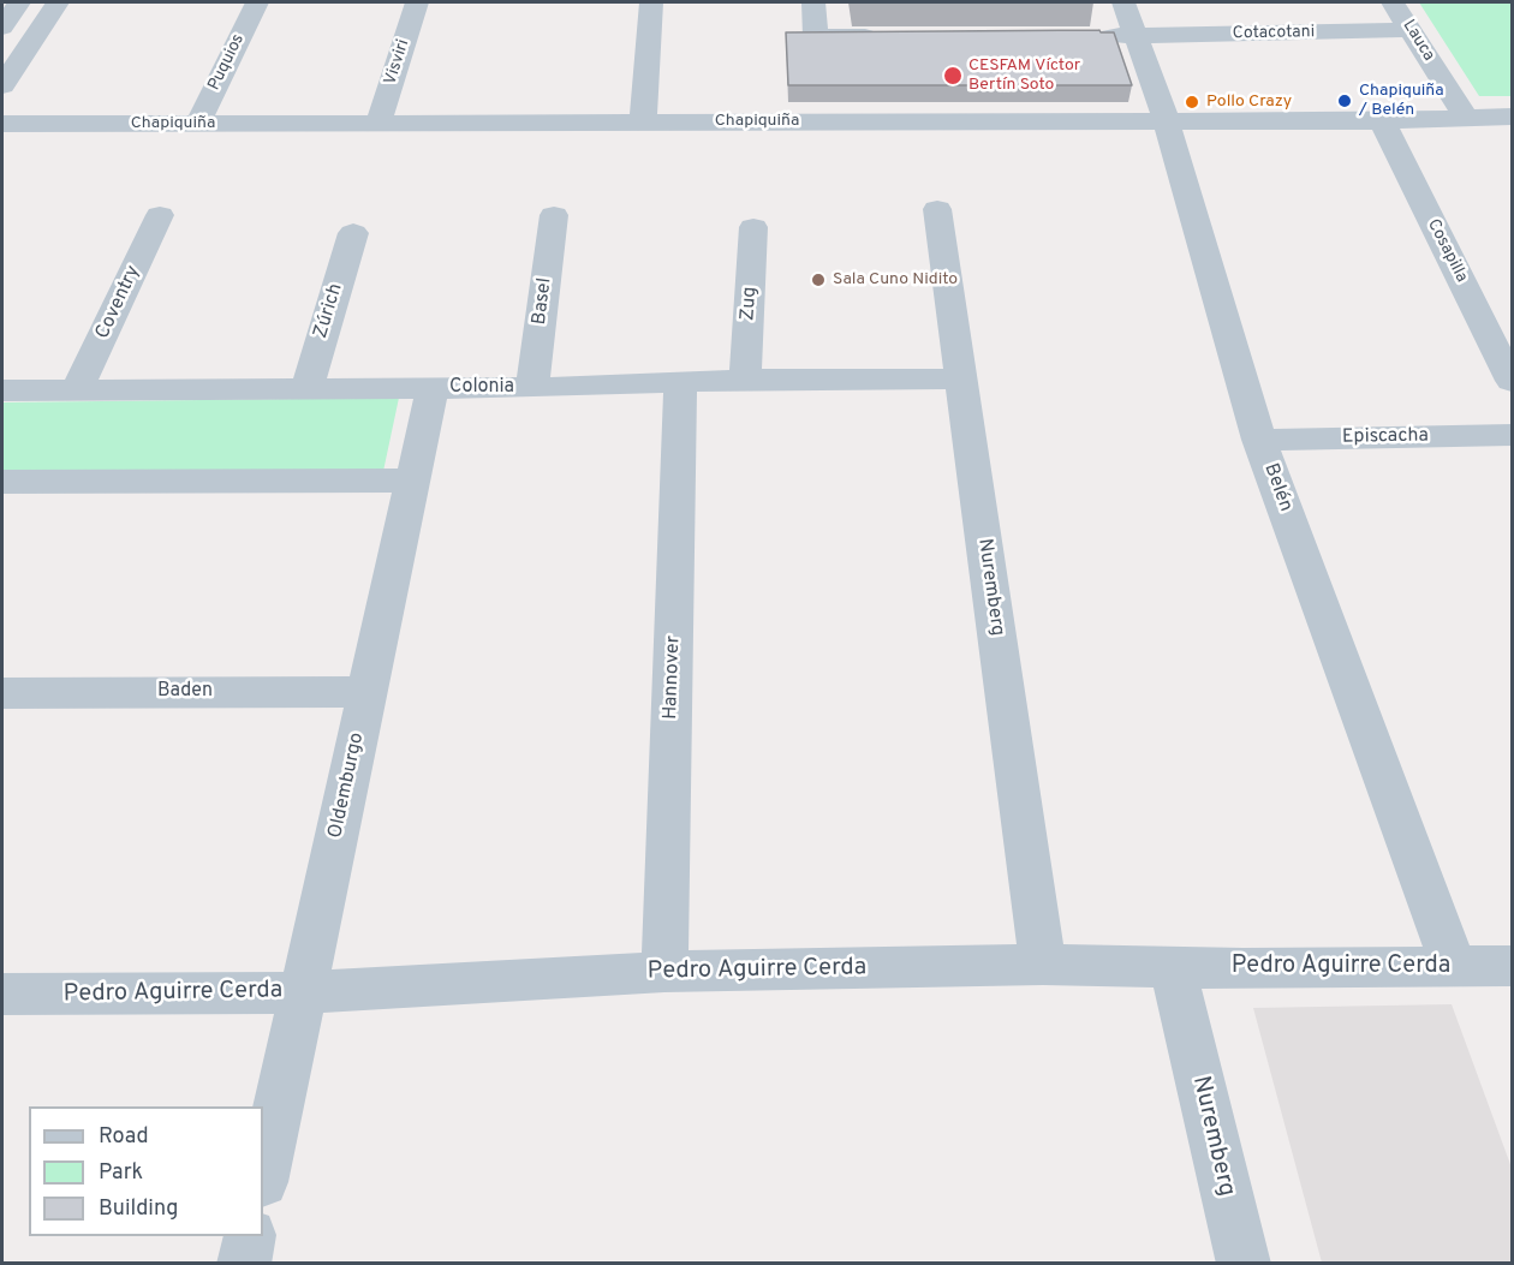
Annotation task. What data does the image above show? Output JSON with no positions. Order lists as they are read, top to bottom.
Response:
{
  "streets": {
    "street": [
      "Cotacotani",
      "Lauca",
      "Puquios",
      "Visviri",
      "Chapiquiña",
      "Cosapilla",
      "Basel",
      "Coventry",
      "Zug",
      "Zúrich",
      "Colonia",
      "Episcacha",
      "Belén",
      "Nuremberg",
      "Hannover",
      "Baden",
      "Oldemburgo",
      "Pedro Aguirre Cerda"
    ]
  },
  "crossings": [
    ["Cotacotani", "Lauca"],
    ["Cotacotani", "Belén"],
    ["Lauca", "Chapiquiña"],
    ["Puquios", "Chapiquiña"],
    ["Visviri", "Chapiquiña"],
    ["Chapiquiña", "Cosapilla"],
    ["Chapiquiña", "Belén"],
    ["Basel", "Colonia"],
    ["Coventry", "Colonia"],
    ["Zug", "Colonia"],
    ["Zúrich", "Colonia"],
    ["Colonia", "Nuremberg"],
    ["Colonia", "Hannover"],
    ["Colonia", "Oldemburgo"],
    ["Episcacha", "Belén"],
    ["Belén", "Pedro Aguirre Cerda"],
    ["Nuremberg", "Pedro Aguirre Cerda"],
    ["Hannover", "Pedro Aguirre Cerda"],
    ["Baden", "Oldemburgo"],
    ["Oldemburgo", "Pedro Aguirre Cerda"]
  ],
  "places": [
    "CESFAM Víctor Bertín Soto",
    "Chapiquiña / Belén",
    "Pollo Crazy",
    "Sala Cuno Nidito"
  ],
  "legend": ["Road", "Park", "Building"]
}
